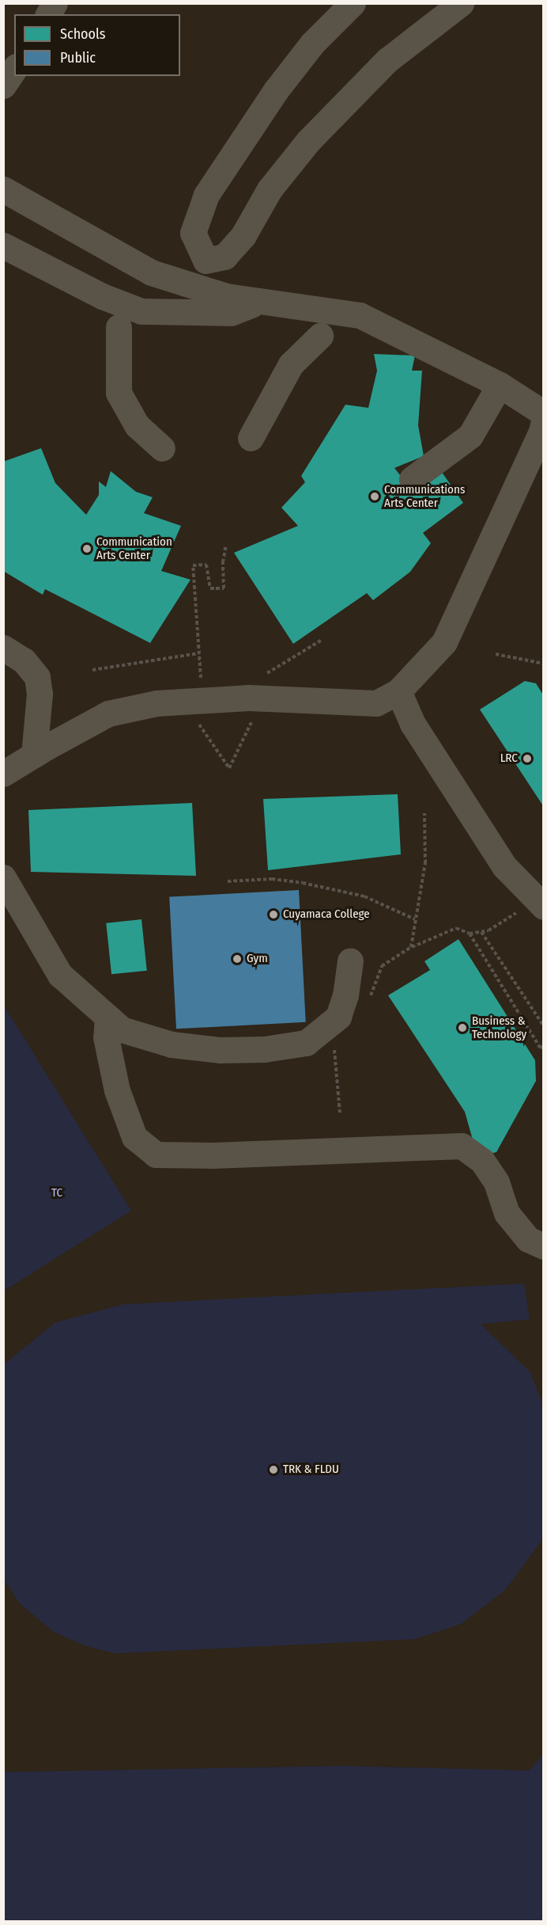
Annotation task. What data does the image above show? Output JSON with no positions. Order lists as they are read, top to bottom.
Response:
{
  "parks": ["TC"],
  "places": [
    "Communications Arts Center",
    "Communication Arts Center",
    "LRC",
    "Cuyamaca College",
    "Gym",
    "Business & Technology",
    "TRK & FLDU"
  ],
  "legend": ["Schools", "Public"]
}
